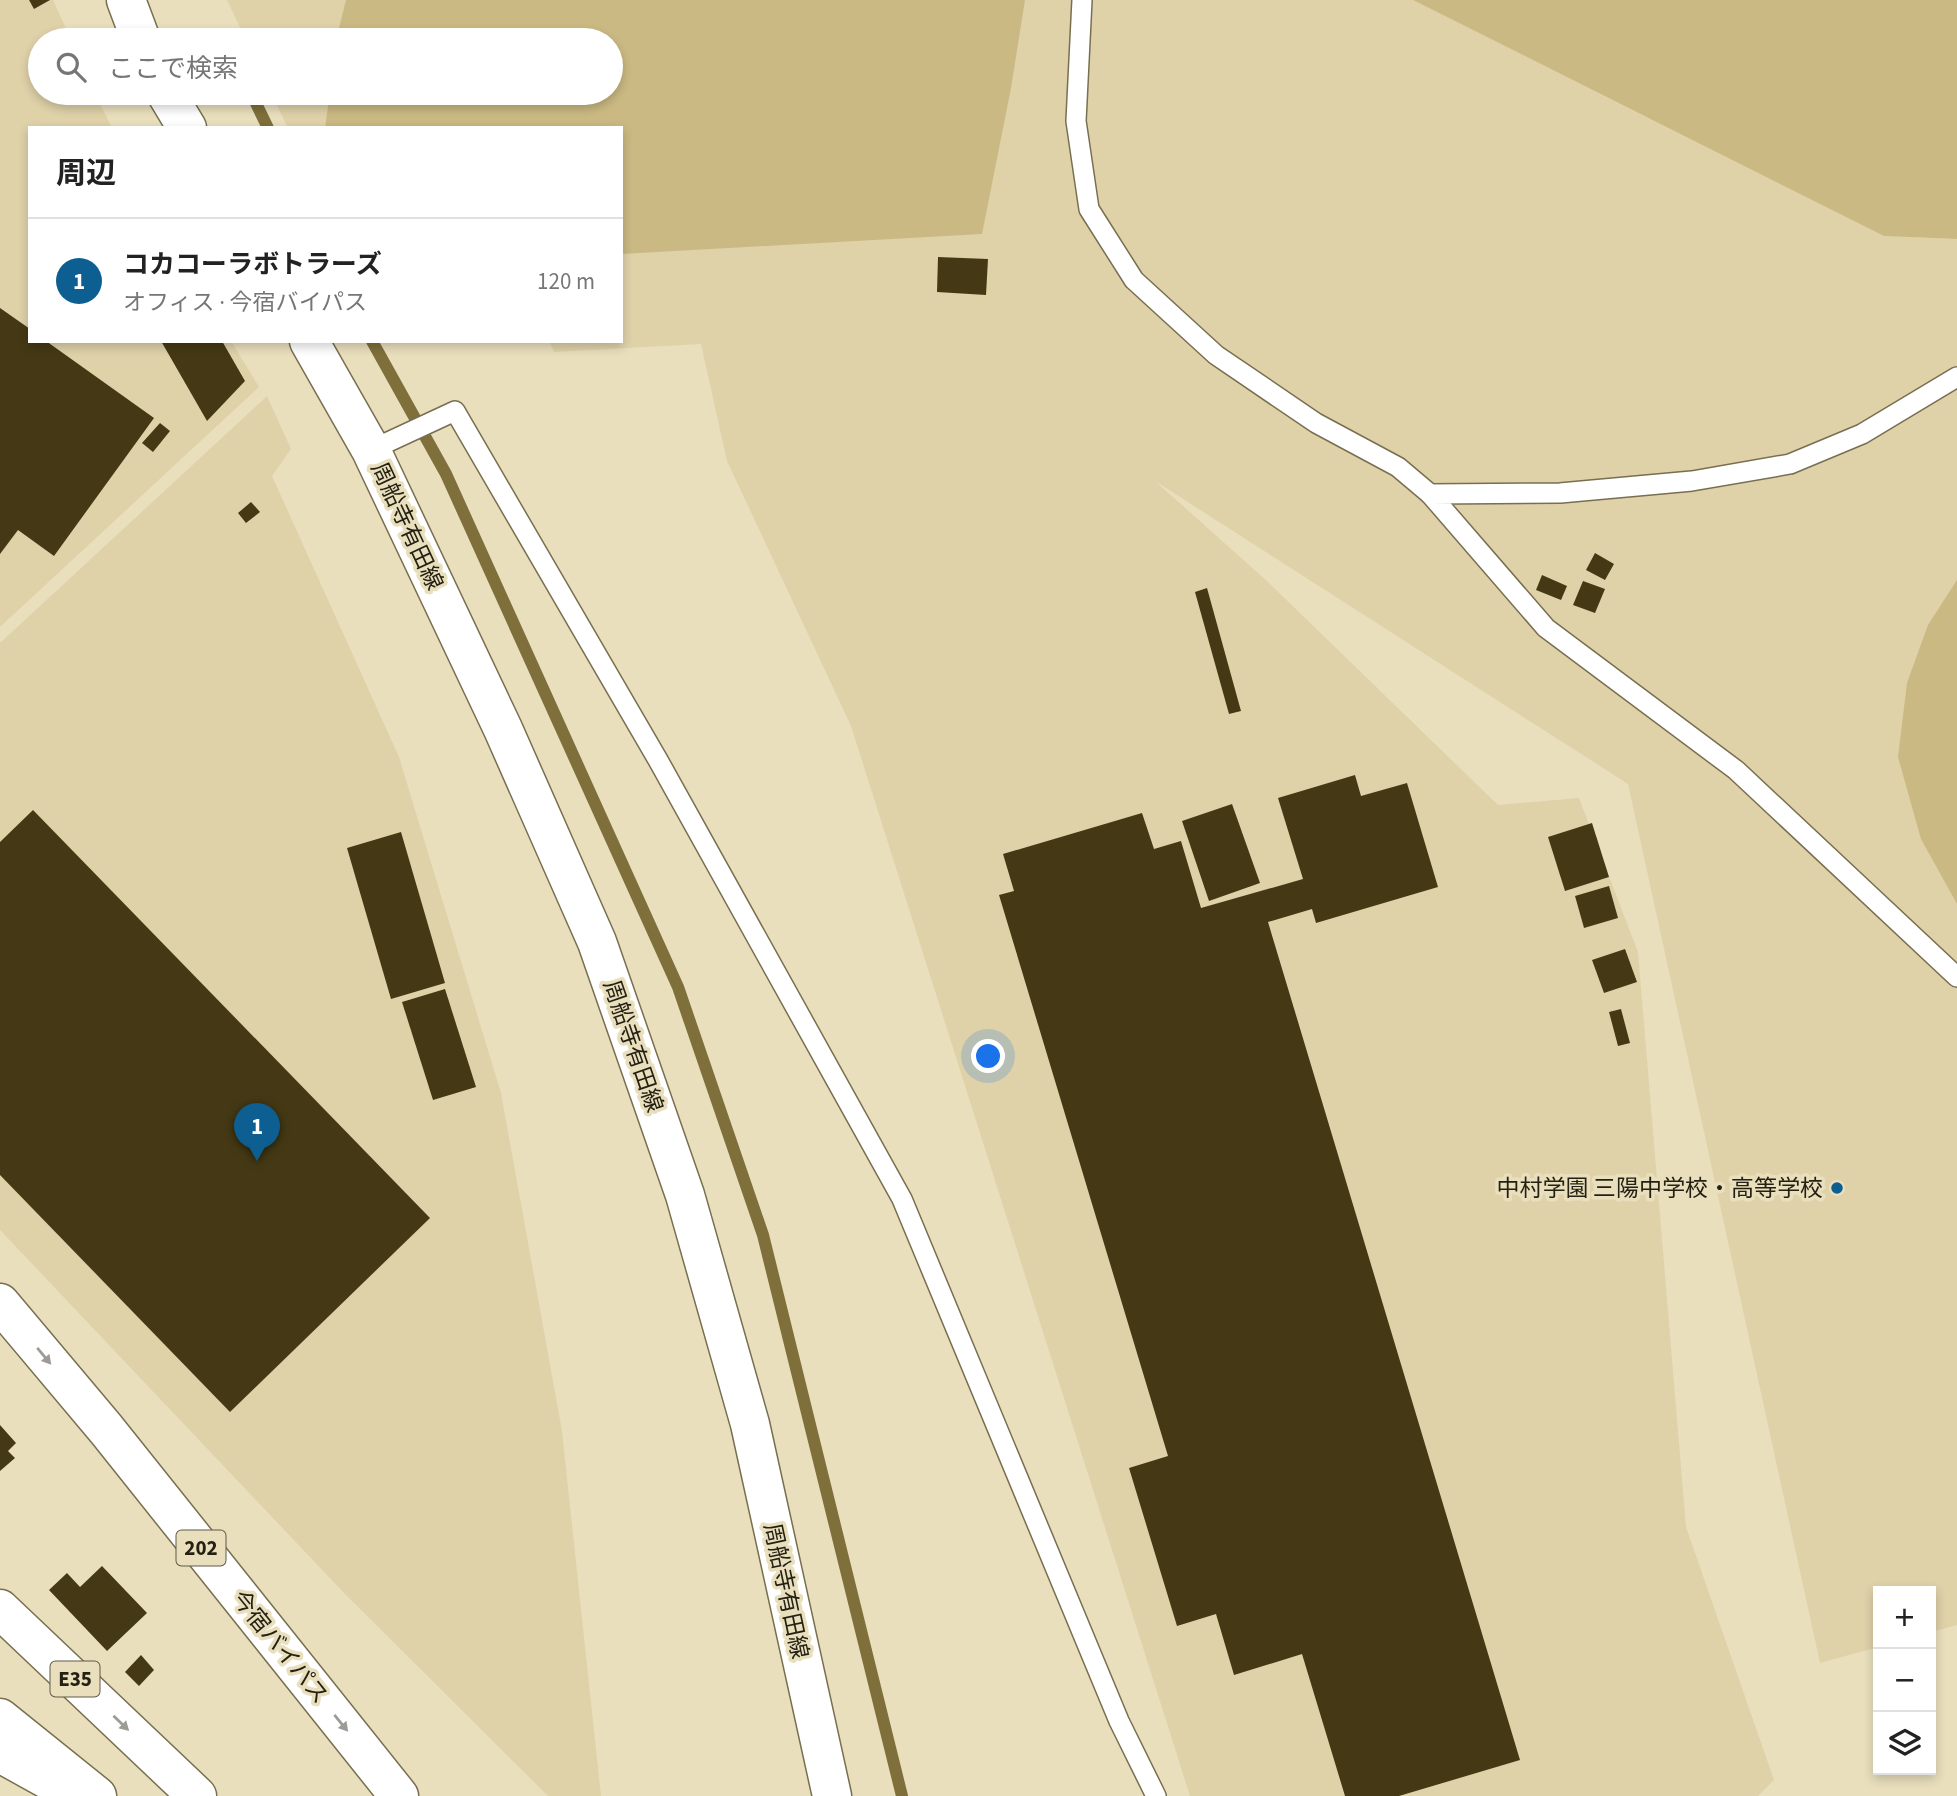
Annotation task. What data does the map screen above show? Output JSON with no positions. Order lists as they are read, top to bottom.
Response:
{
  "streets": {
    "main road": [
      "周船寺有田線",
      "202",
      "今宿バイパス",
      "E35"
    ]
  },
  "places": ["中村学園 三陽中学校・高等学校"],
  "page": {
    "search": "ここで検索",
    "heading": "周辺",
    "list": [
      {
        "mark": "1",
        "name": "コカコーラボトラーズ",
        "note": "オフィス · 今宿バイパス",
        "value": "120 m"
      }
    ],
    "pins": "1",
    "map_buttons": ["+", "−"]
  }
}
